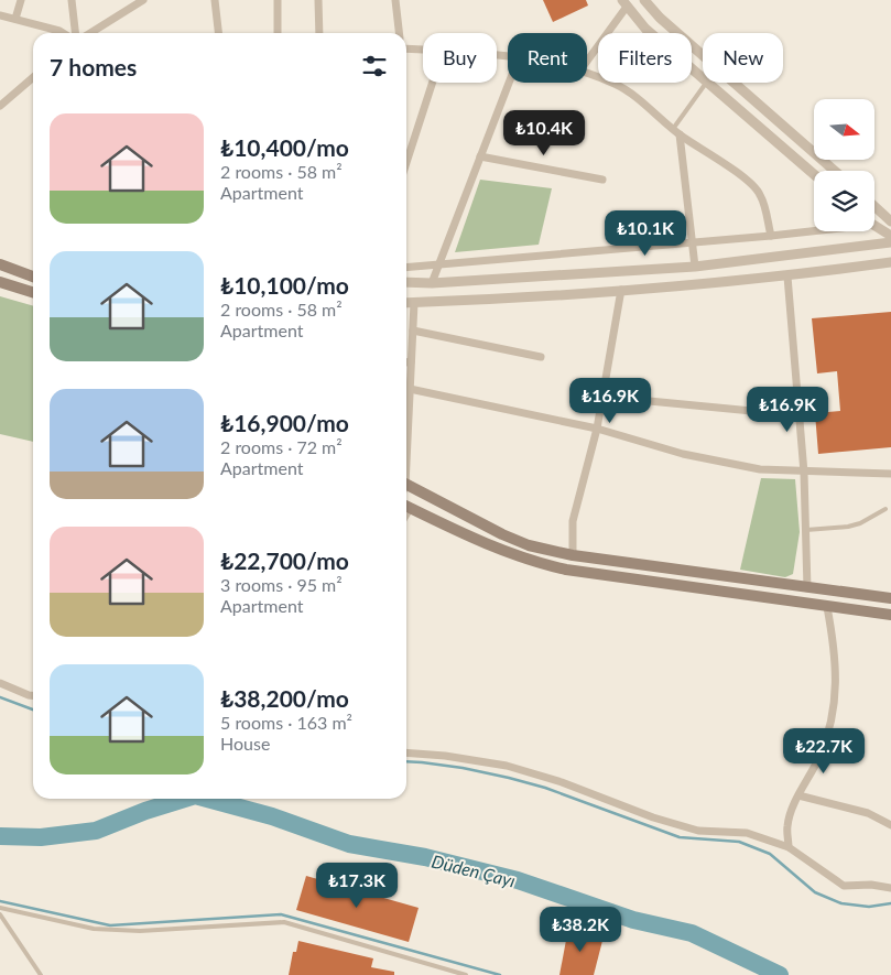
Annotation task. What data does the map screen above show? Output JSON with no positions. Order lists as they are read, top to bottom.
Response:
{
  "water": ["Düden Çayı"],
  "north": "right",
  "page": {
    "chip": [
      "Buy",
      "Rent",
      "Filters",
      "New"
    ],
    "heading": "7 homes",
    "list": [
      {
        "name": "₺10,400/mo",
        "note": "2 rooms · 58 m² · Apartment"
      },
      {
        "name": "₺10,100/mo",
        "note": "2 rooms · 58 m² · Apartment"
      },
      {
        "name": "₺16,900/mo",
        "note": "2 rooms · 72 m² · Apartment"
      },
      {
        "name": "₺22,700/mo",
        "note": "3 rooms · 95 m² · Apartment"
      },
      {
        "name": "₺38,200/mo",
        "note": "5 rooms · 163 m² · House"
      }
    ],
    "price": [
      "₺10.4K",
      "₺10.1K",
      "₺16.9K",
      "₺16.9K",
      "₺22.7K",
      "₺17.3K",
      "₺38.2K"
    ]
  }
}
